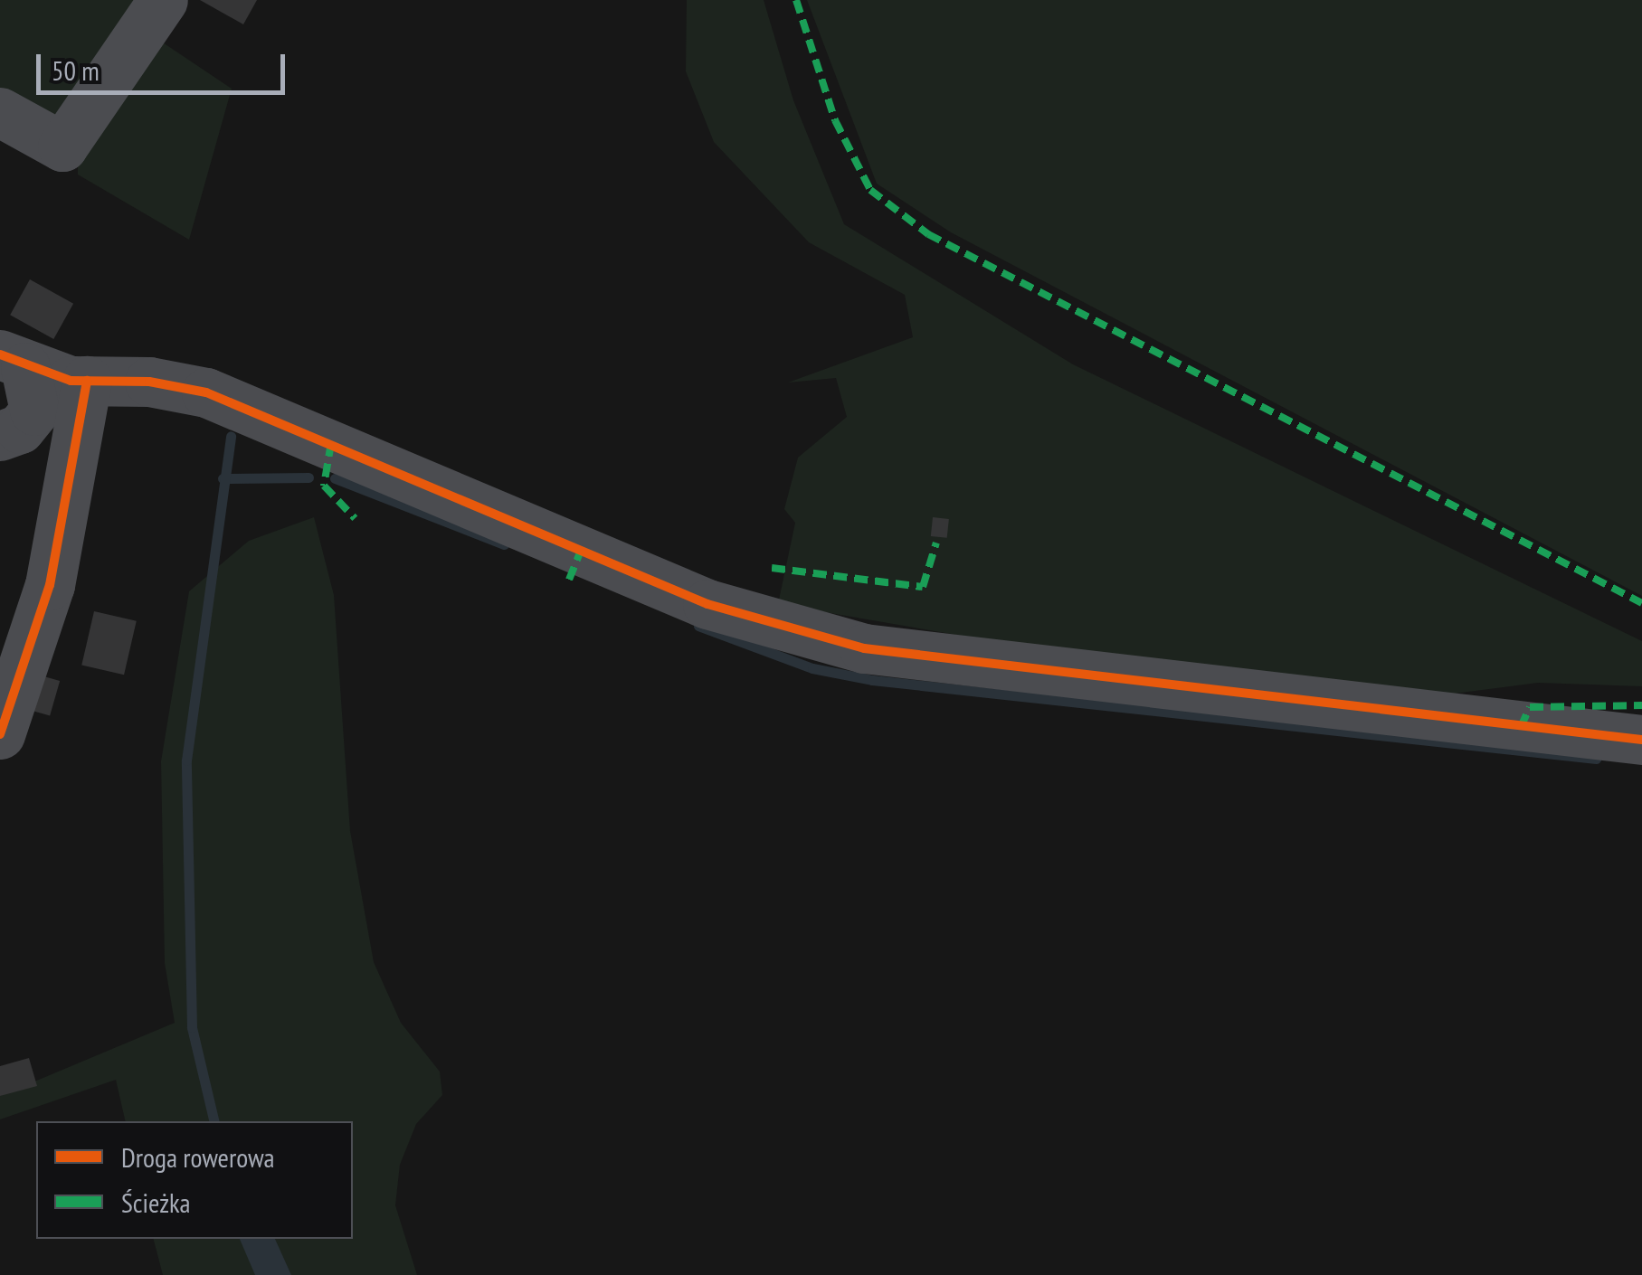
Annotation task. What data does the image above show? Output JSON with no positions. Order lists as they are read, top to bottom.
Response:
{
  "legend": ["Droga rowerowa", "Ścieżka"],
  "scale_bar": "50 m"
}
